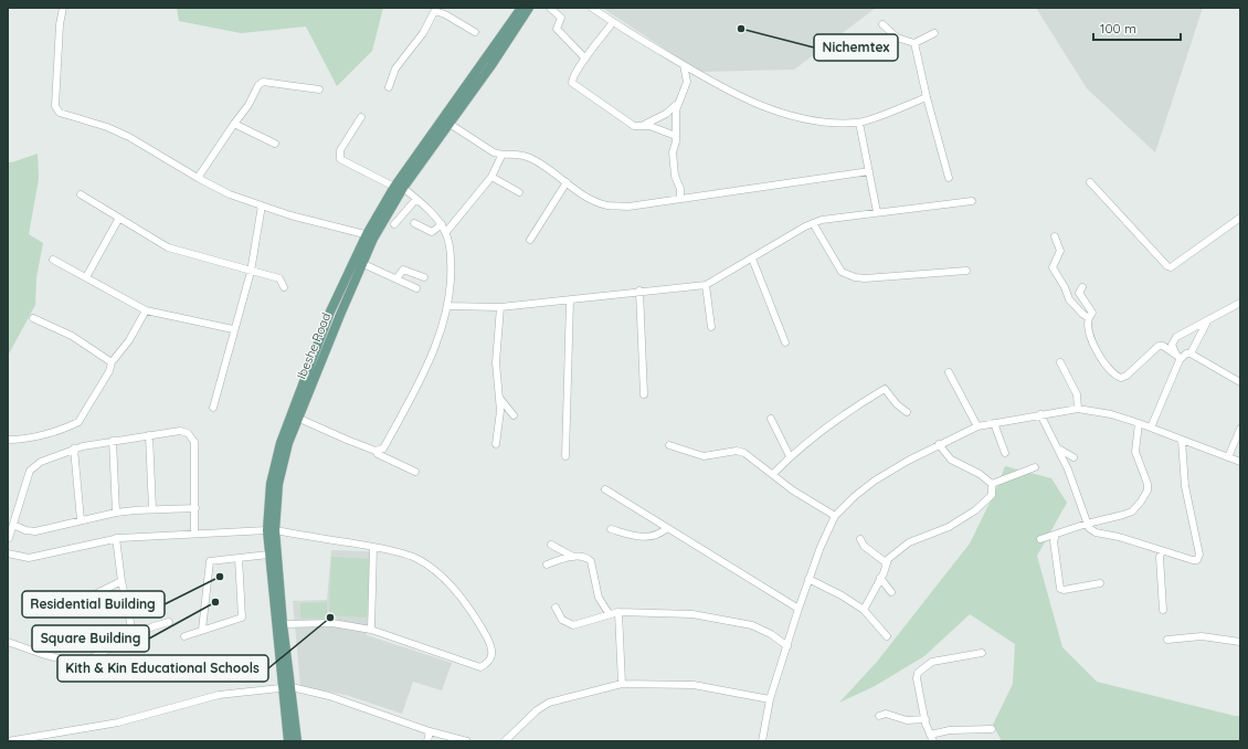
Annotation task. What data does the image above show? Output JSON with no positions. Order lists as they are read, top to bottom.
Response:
{
  "streets": {
    "main road": ["Ibeshe Road"]
  },
  "places": [
    "Nichemtex",
    "Residential Building",
    "Square Building",
    "Kith & Kin Educational Schools"
  ],
  "scale_bar": "100 m"
}
